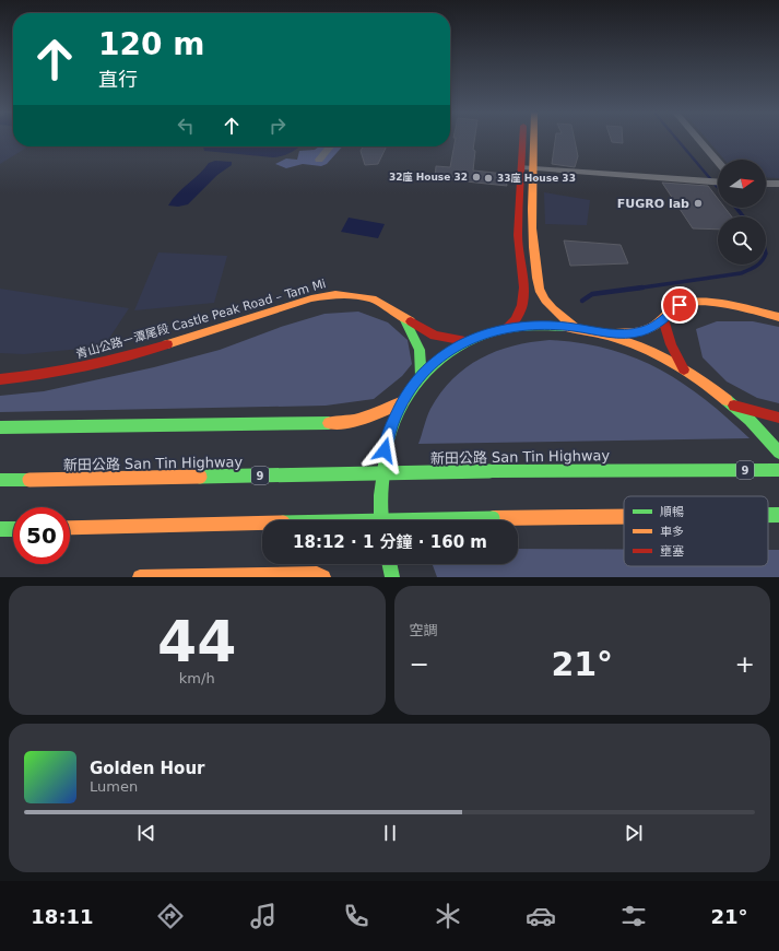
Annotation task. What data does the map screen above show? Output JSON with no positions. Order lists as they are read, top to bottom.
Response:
{
  "streets": {
    "main road": ["青山公路－潭尾段 Castle Peak Road – Tam Mi", "新田公路 San Tin Highway", "9"]
  },
  "places": ["32座 House 32", "33座 House 33", "FUGRO lab"],
  "legend": ["順暢", "車多", "壅塞"],
  "north": "right",
  "page": {
    "turn": ["120 m", "直行"],
    "limit": "50",
    "trip": "18:12 · 1 分鐘 · 160 m",
    "tile": [
      ["44", "km/h"],
      "空調"
    ],
    "heat": ["−", "21°", "+"],
    "song": ["Golden Hour", "Lumen"],
    "tabs": ["18:11", "21°"]
  }
}
